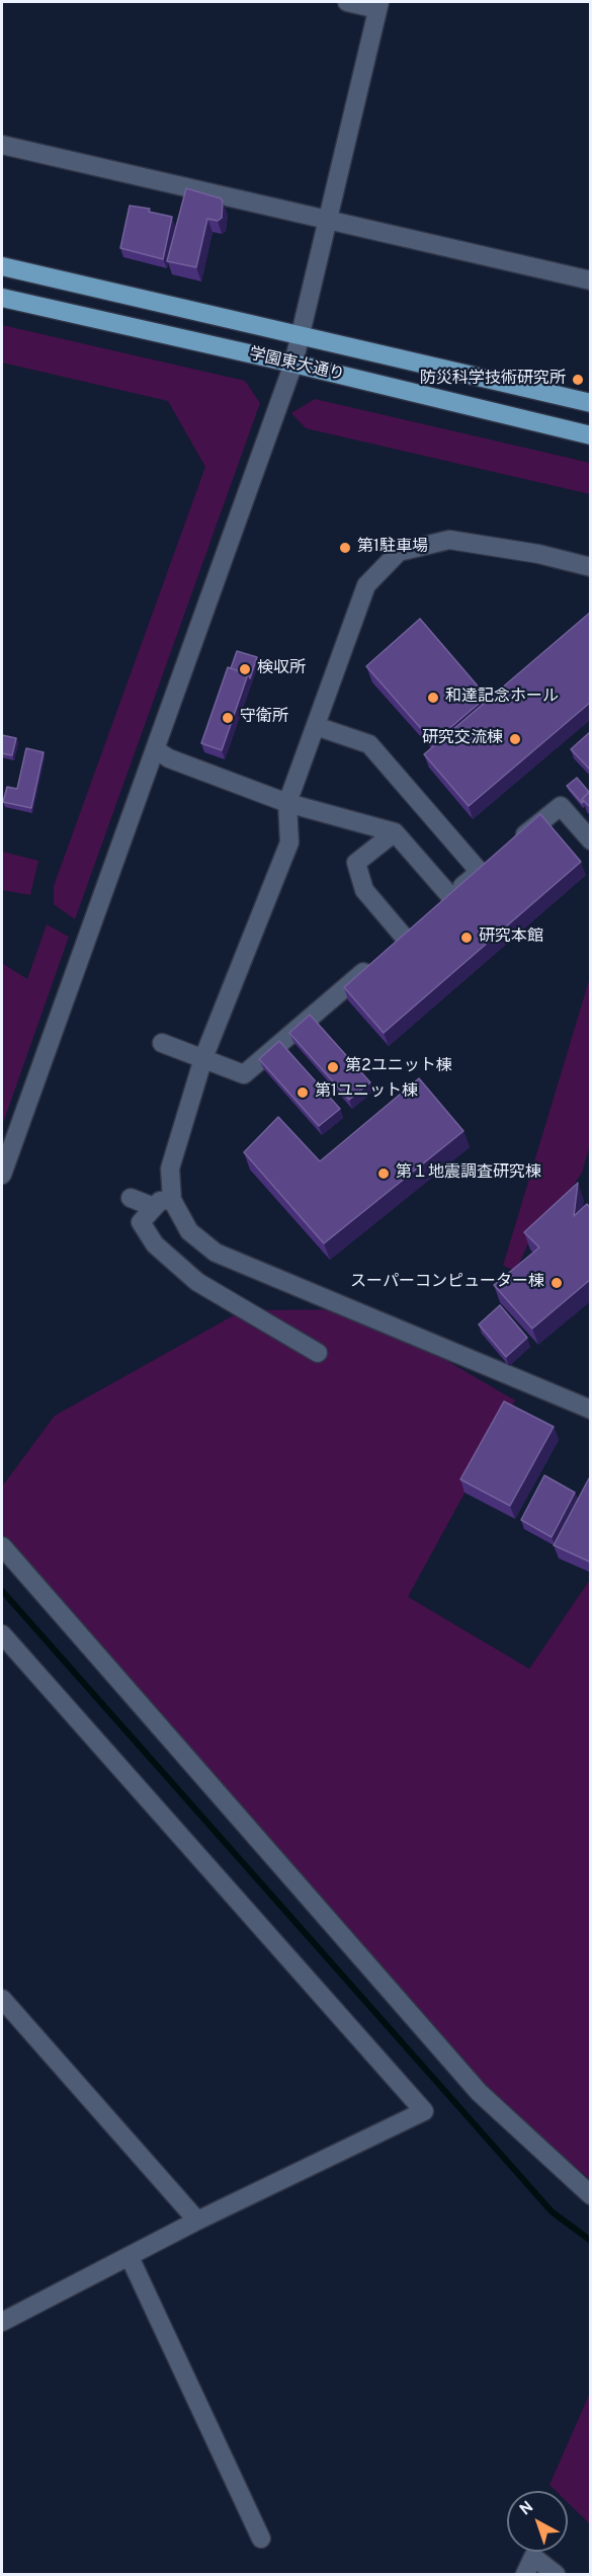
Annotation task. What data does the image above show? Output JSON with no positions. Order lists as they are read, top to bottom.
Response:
{
  "streets": {
    "main road": ["学園東大通り"]
  },
  "places": [
    "防災科学技術研究所",
    "第1駐車場",
    "検収所",
    "和達記念ホール",
    "守衛所",
    "研究交流棟",
    "研究本館",
    "第2ユニット棟",
    "第1ユニット棟",
    "第１地震調査研究棟",
    "スーパーコンピューター棟"
  ],
  "north": "top left"
}
